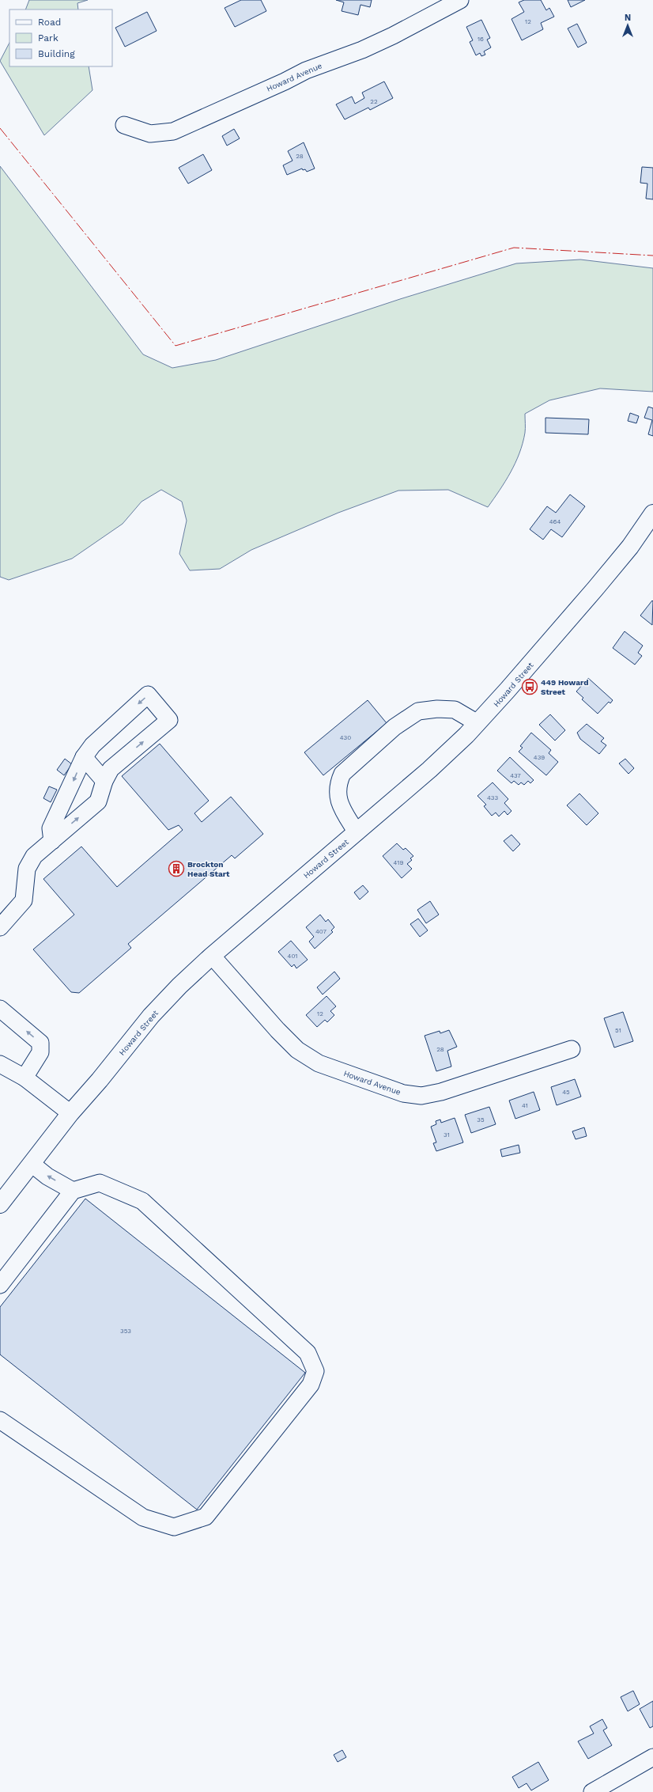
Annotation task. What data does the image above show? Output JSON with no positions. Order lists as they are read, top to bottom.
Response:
{
  "streets": {
    "main road": ["Howard Street"],
    "street": ["Howard Avenue"]
  },
  "crossings": [
    ["Howard Avenue", "Howard Street"]
  ],
  "places": {
    "bus stop": ["449 Howard Street"],
    "building": ["Brockton Head Start"]
  },
  "house_numbers": [
    "12",
    "16",
    "22",
    "28",
    "464",
    "430",
    "439",
    "437",
    "433",
    "419",
    "407",
    "401",
    "12",
    "51",
    "28",
    "45",
    "41",
    "35",
    "31",
    "353"
  ],
  "legend": ["Road", "Park", "Building"],
  "north": "top"
}
